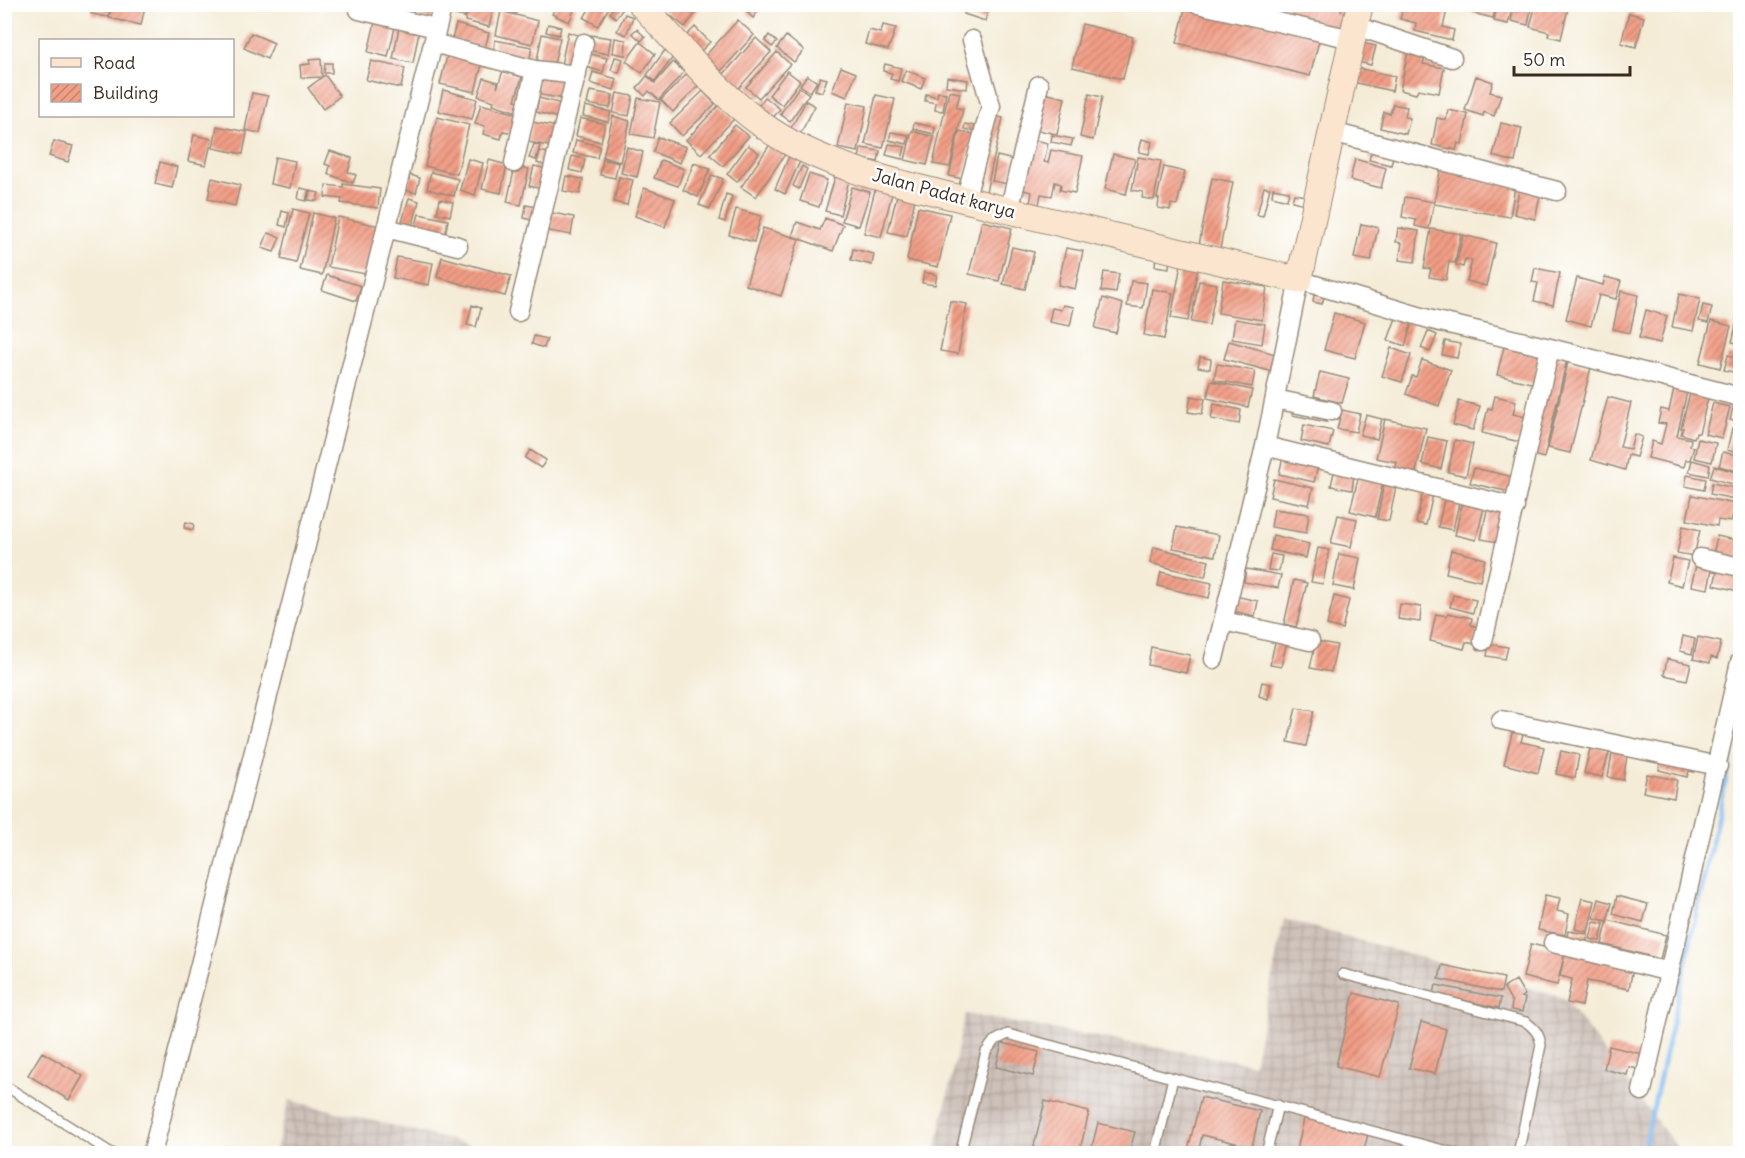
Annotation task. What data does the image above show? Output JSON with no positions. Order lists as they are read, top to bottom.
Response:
{
  "streets": {
    "main road": ["Jalan Padat karya"]
  },
  "legend": ["Road", "Building"],
  "scale_bar": "50 m"
}
